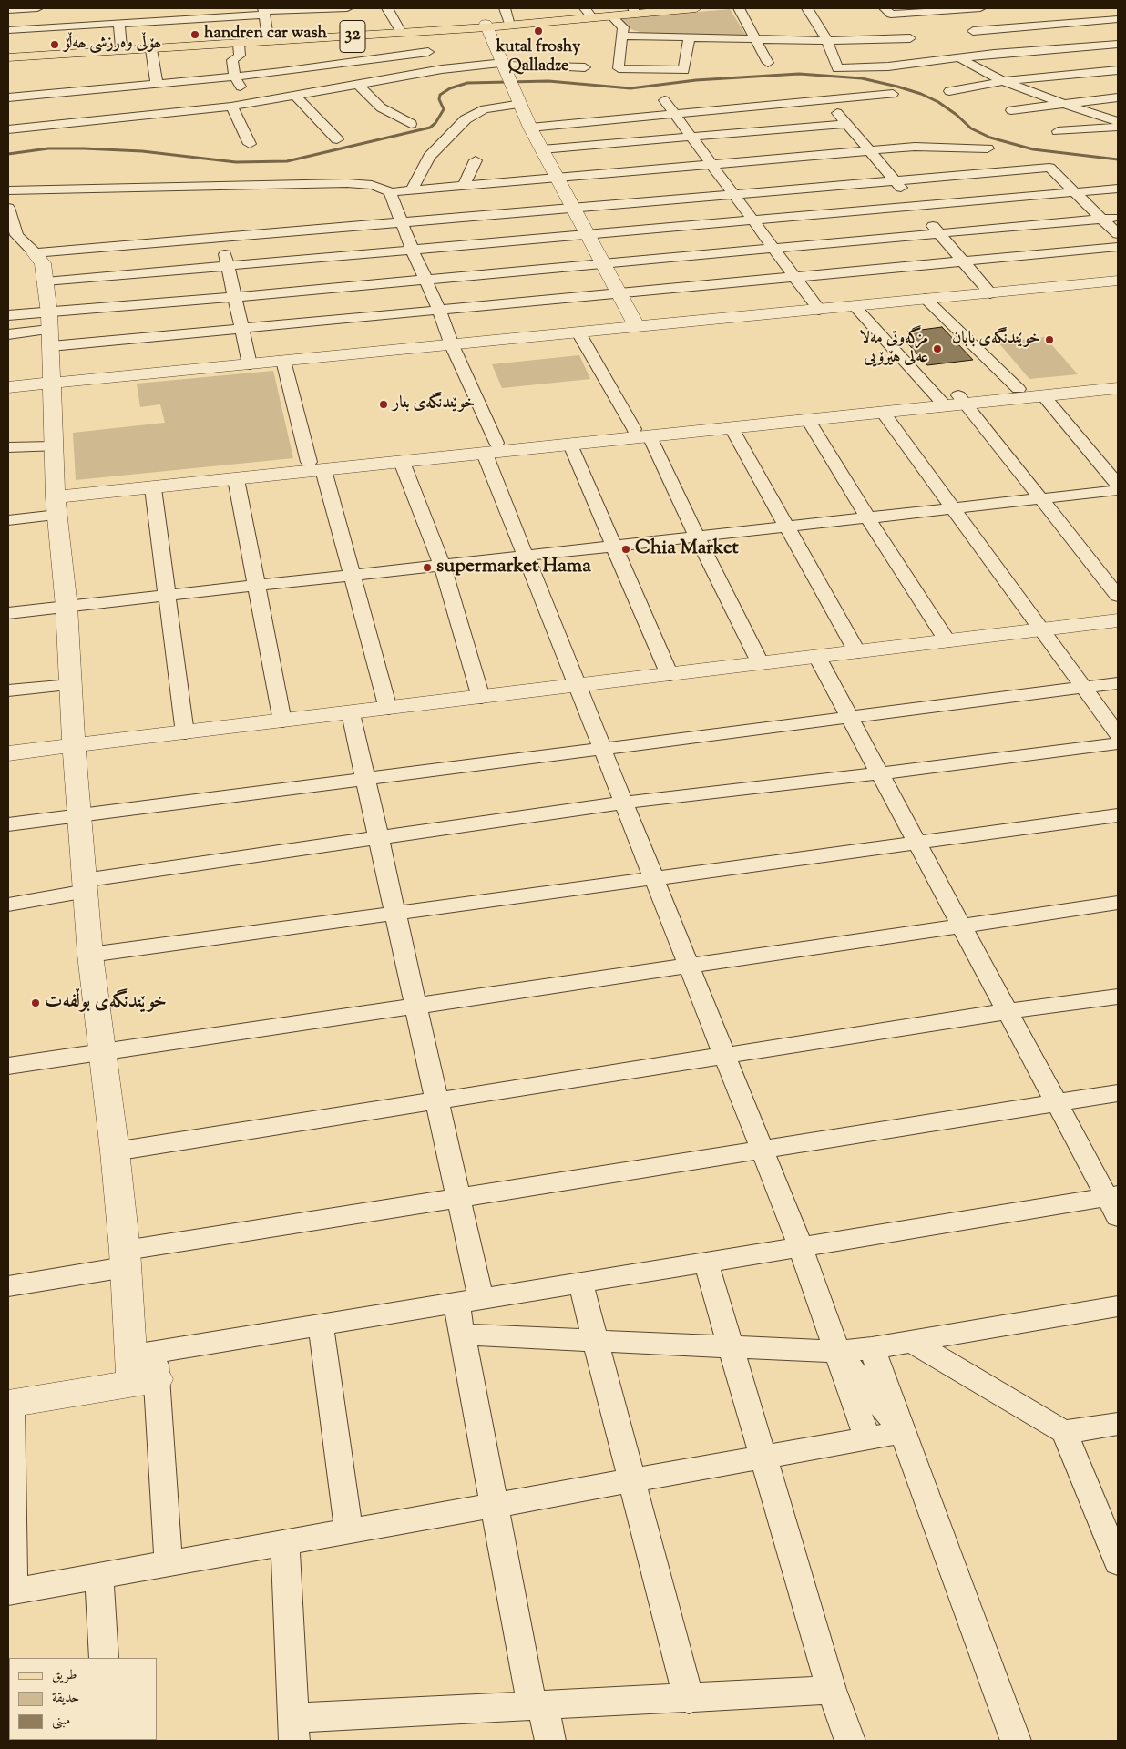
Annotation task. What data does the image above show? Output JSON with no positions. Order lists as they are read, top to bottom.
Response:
{
  "streets": {
    "main road": ["32"]
  },
  "places": [
    "kutal froshy Qalladze",
    "handren car wash",
    "ھۆڵی وەرزشی ھەڵۆ",
    "خوێندنگەی بابان",
    "مزگەوتی مەلا عەلی هێرۆیی",
    "خوێندنگەی بنار",
    "Chia Market",
    "supermarket Hama",
    "خوێندنگەی بوڵفەت"
  ],
  "legend": ["طريق", "حديقة", "مبنى"]
}
